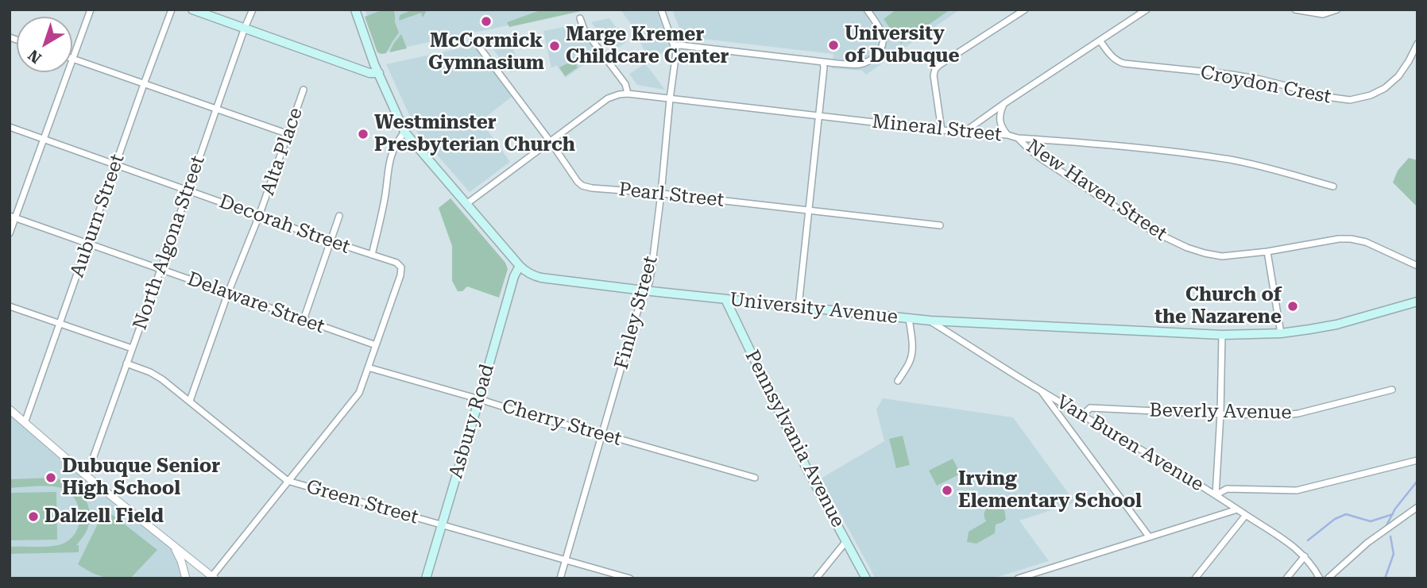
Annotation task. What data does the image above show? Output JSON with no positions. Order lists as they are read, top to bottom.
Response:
{
  "streets": {
    "main road": ["University Avenue", "Asbury Road", "Pennsylvania Avenue"],
    "street": [
      "Croydon Crest",
      "Mineral Street",
      "Alta Place",
      "New Haven Street",
      "Pearl Street",
      "Auburn Street",
      "Decorah Street",
      "North Algona Street",
      "Delaware Street",
      "Finley Street",
      "Beverly Avenue",
      "Cherry Street",
      "Van Buren Avenue",
      "Green Street"
    ]
  },
  "crossings": [
    ["Mineral Street", "New Haven Street"],
    ["Mineral Street", "Finley Street"],
    ["Alta Place", "Decorah Street"],
    ["Alta Place", "Delaware Street"],
    ["Alta Place", "Green Street"],
    ["Pearl Street", "Finley Street"],
    ["Auburn Street", "Decorah Street"],
    ["Auburn Street", "Delaware Street"],
    ["Decorah Street", "North Algona Street"],
    ["Decorah Street", "Delaware Street"],
    ["North Algona Street", "Delaware Street"],
    ["North Algona Street", "Green Street"],
    ["University Avenue", "Finley Street"],
    ["University Avenue", "Asbury Road"],
    ["University Avenue", "Pennsylvania Avenue"],
    ["University Avenue", "Van Buren Avenue"],
    ["Finley Street", "Cherry Street"],
    ["Finley Street", "Green Street"],
    ["Beverly Avenue", "Van Buren Avenue"],
    ["Asbury Road", "Cherry Street"],
    ["Asbury Road", "Green Street"]
  ],
  "places": [
    "McCormick Gymnasium",
    "University of Dubuque",
    "Marge Kremer Childcare Center",
    "Westminster Presbyterian Church",
    "Church of the Nazarene",
    "Dubuque Senior High School",
    "Irving Elementary School",
    "Dalzell Field"
  ],
  "north": "bottom left"
}
